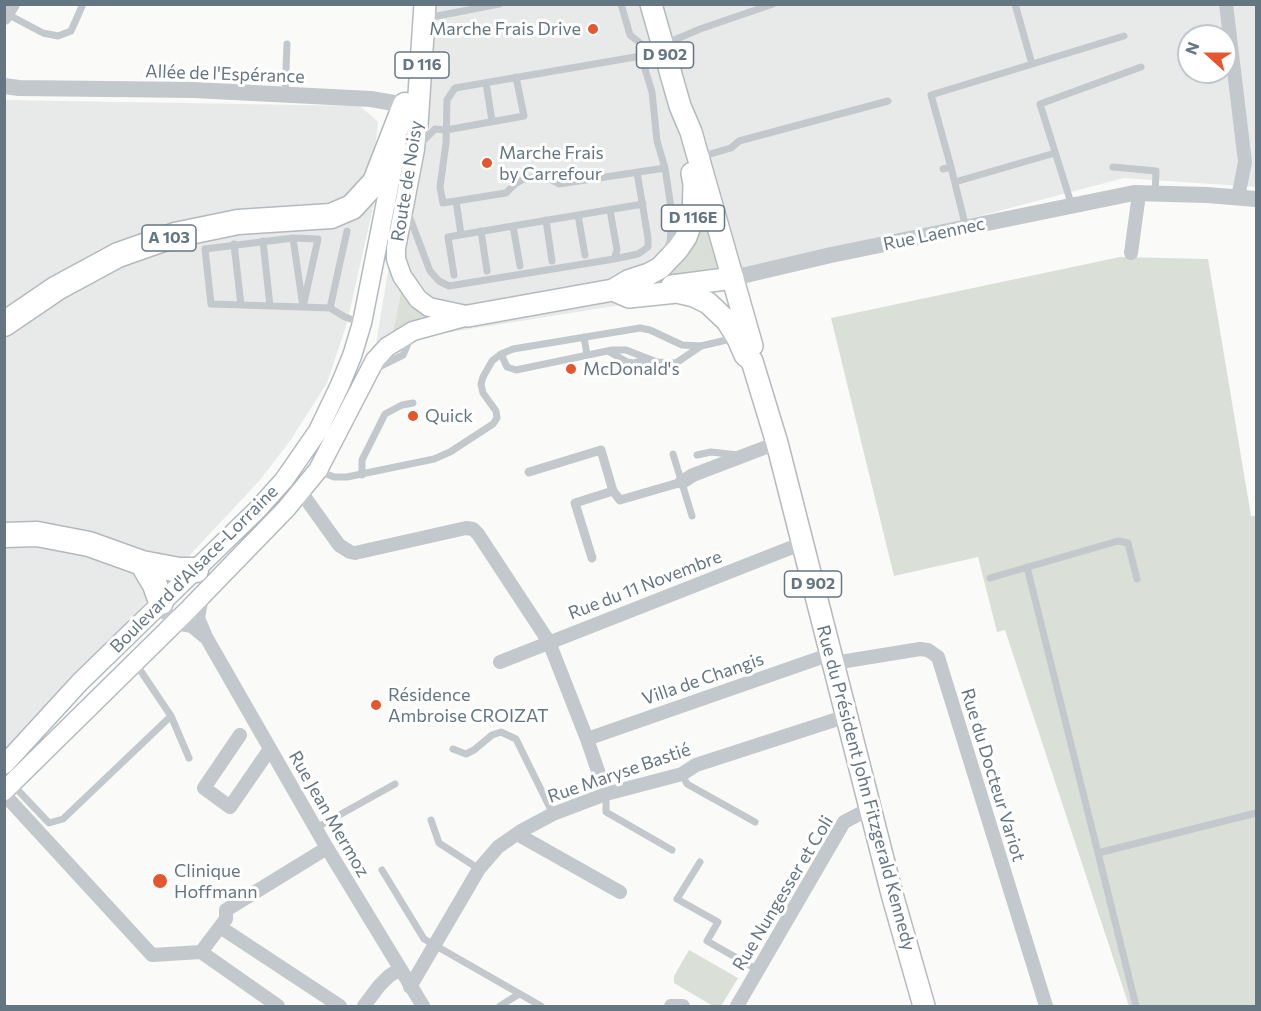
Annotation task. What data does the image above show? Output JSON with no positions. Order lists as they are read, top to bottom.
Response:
{
  "streets": {
    "highway": ["A 103"],
    "main road": [
      "D 902",
      "D 116",
      "Route de Noisy",
      "D 116E",
      "Rue Laennec",
      "Boulevard d'Alsace-Lorraine",
      "Rue du Président John Fitzgerald Kennedy"
    ],
    "street": [
      "Allée de l'Espérance",
      "Rue du 11 Novembre",
      "Villa de Changis",
      "Rue Maryse Bastié",
      "Rue du Docteur Variot",
      "Rue Jean Mermoz",
      "Rue Nungesser et Coli"
    ]
  },
  "crossings": [
    ["D 902", "Rue Laennec"],
    ["D 902", "Rue du Président John Fitzgerald Kennedy"],
    ["Allée de l'Espérance", "Route de Noisy"],
    ["Allée de l'Espérance", "A 103"],
    ["Allée de l'Espérance", "Boulevard d'Alsace-Lorraine"],
    ["Route de Noisy", "Rue Laennec"],
    ["Route de Noisy", "A 103"],
    ["Route de Noisy", "Boulevard d'Alsace-Lorraine"],
    ["Rue Laennec", "Boulevard d'Alsace-Lorraine"],
    ["A 103", "Boulevard d'Alsace-Lorraine"],
    ["Boulevard d'Alsace-Lorraine", "Rue Jean Mermoz"],
    ["Rue du 11 Novembre", "Rue du Président John Fitzgerald Kennedy"],
    ["Villa de Changis", "Rue du Docteur Variot"],
    ["Villa de Changis", "Rue du Président John Fitzgerald Kennedy"],
    ["Rue Maryse Bastié", "Rue du Président John Fitzgerald Kennedy"],
    ["Rue Maryse Bastié", "Rue Jean Mermoz"],
    ["Rue du Docteur Variot", "Rue du Président John Fitzgerald Kennedy"],
    ["Rue du Président John Fitzgerald Kennedy", "Rue Nungesser et Coli"]
  ],
  "places": [
    "Marche Frais Drive",
    "Marche Frais by Carrefour",
    "McDonald's",
    "Quick",
    "Résidence Ambroise CROIZAT",
    "Clinique Hoffmann"
  ],
  "north": "left"
}
